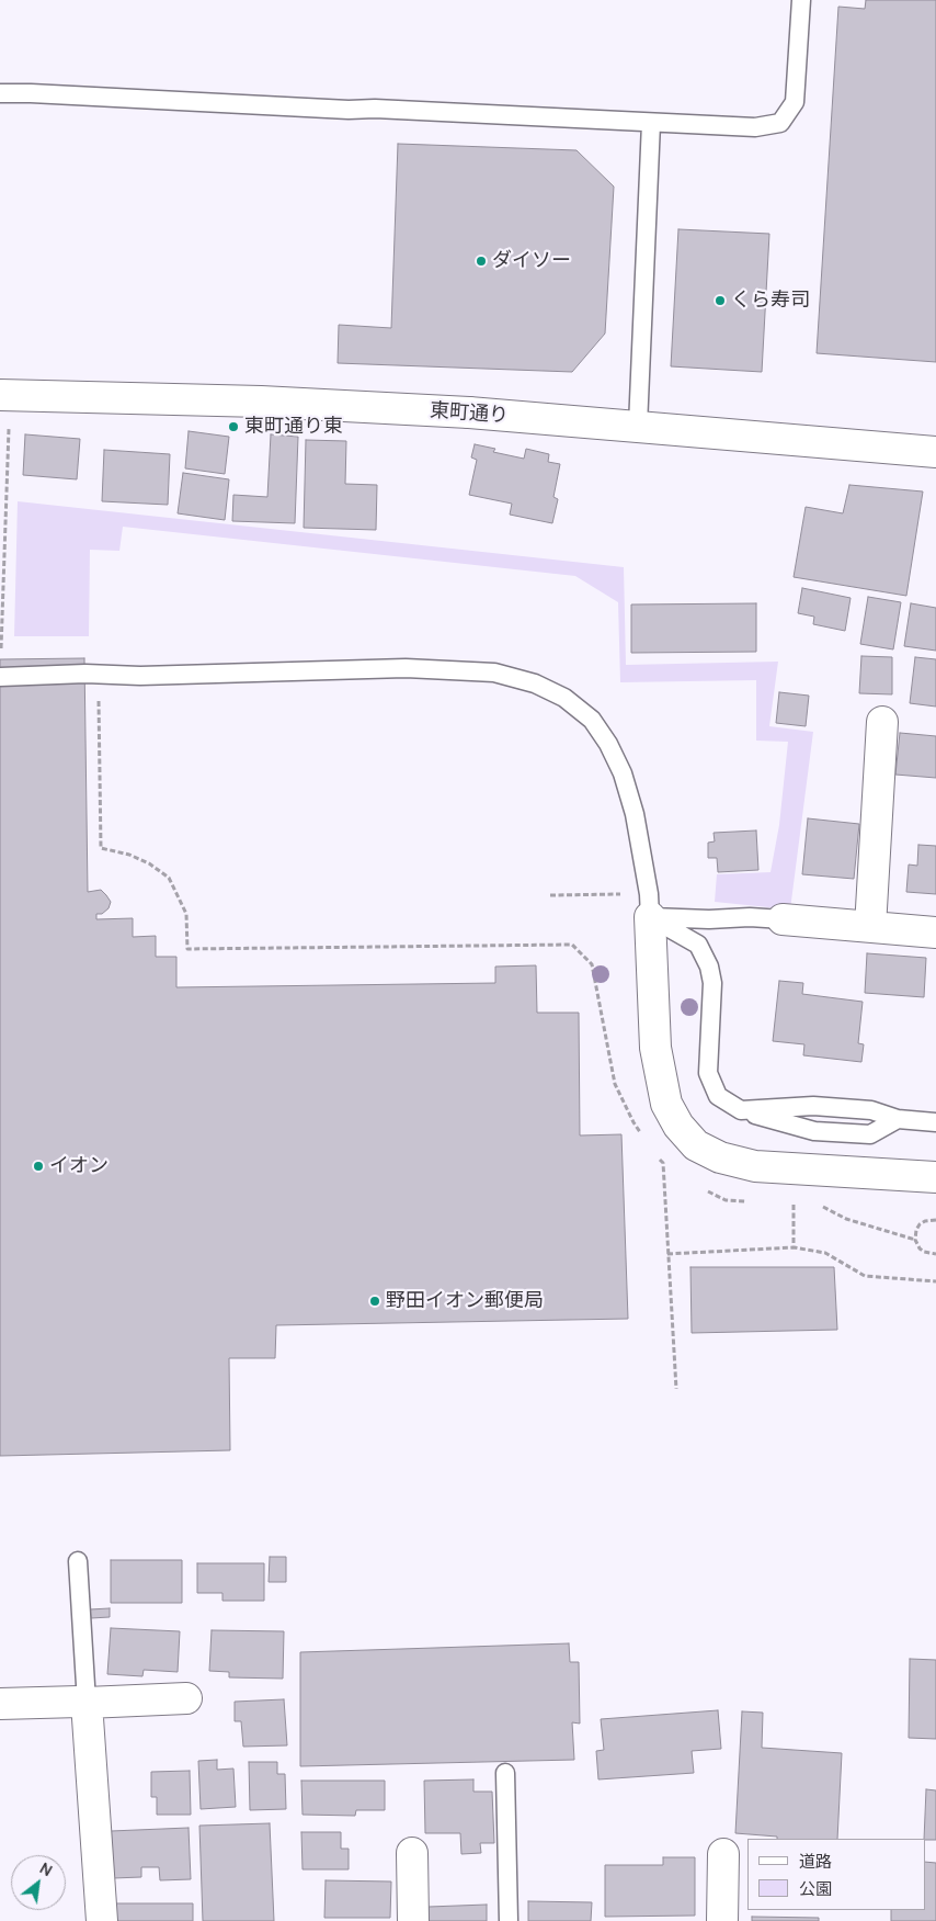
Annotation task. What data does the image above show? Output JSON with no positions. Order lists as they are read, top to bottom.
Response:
{
  "streets": {
    "street": ["東町通り"]
  },
  "places": [
    "ダイソー",
    "くら寿司",
    "東町通り東",
    "イオン",
    "野田イオン郵便局"
  ],
  "legend": ["道路", "公園"],
  "north": "top right"
}
